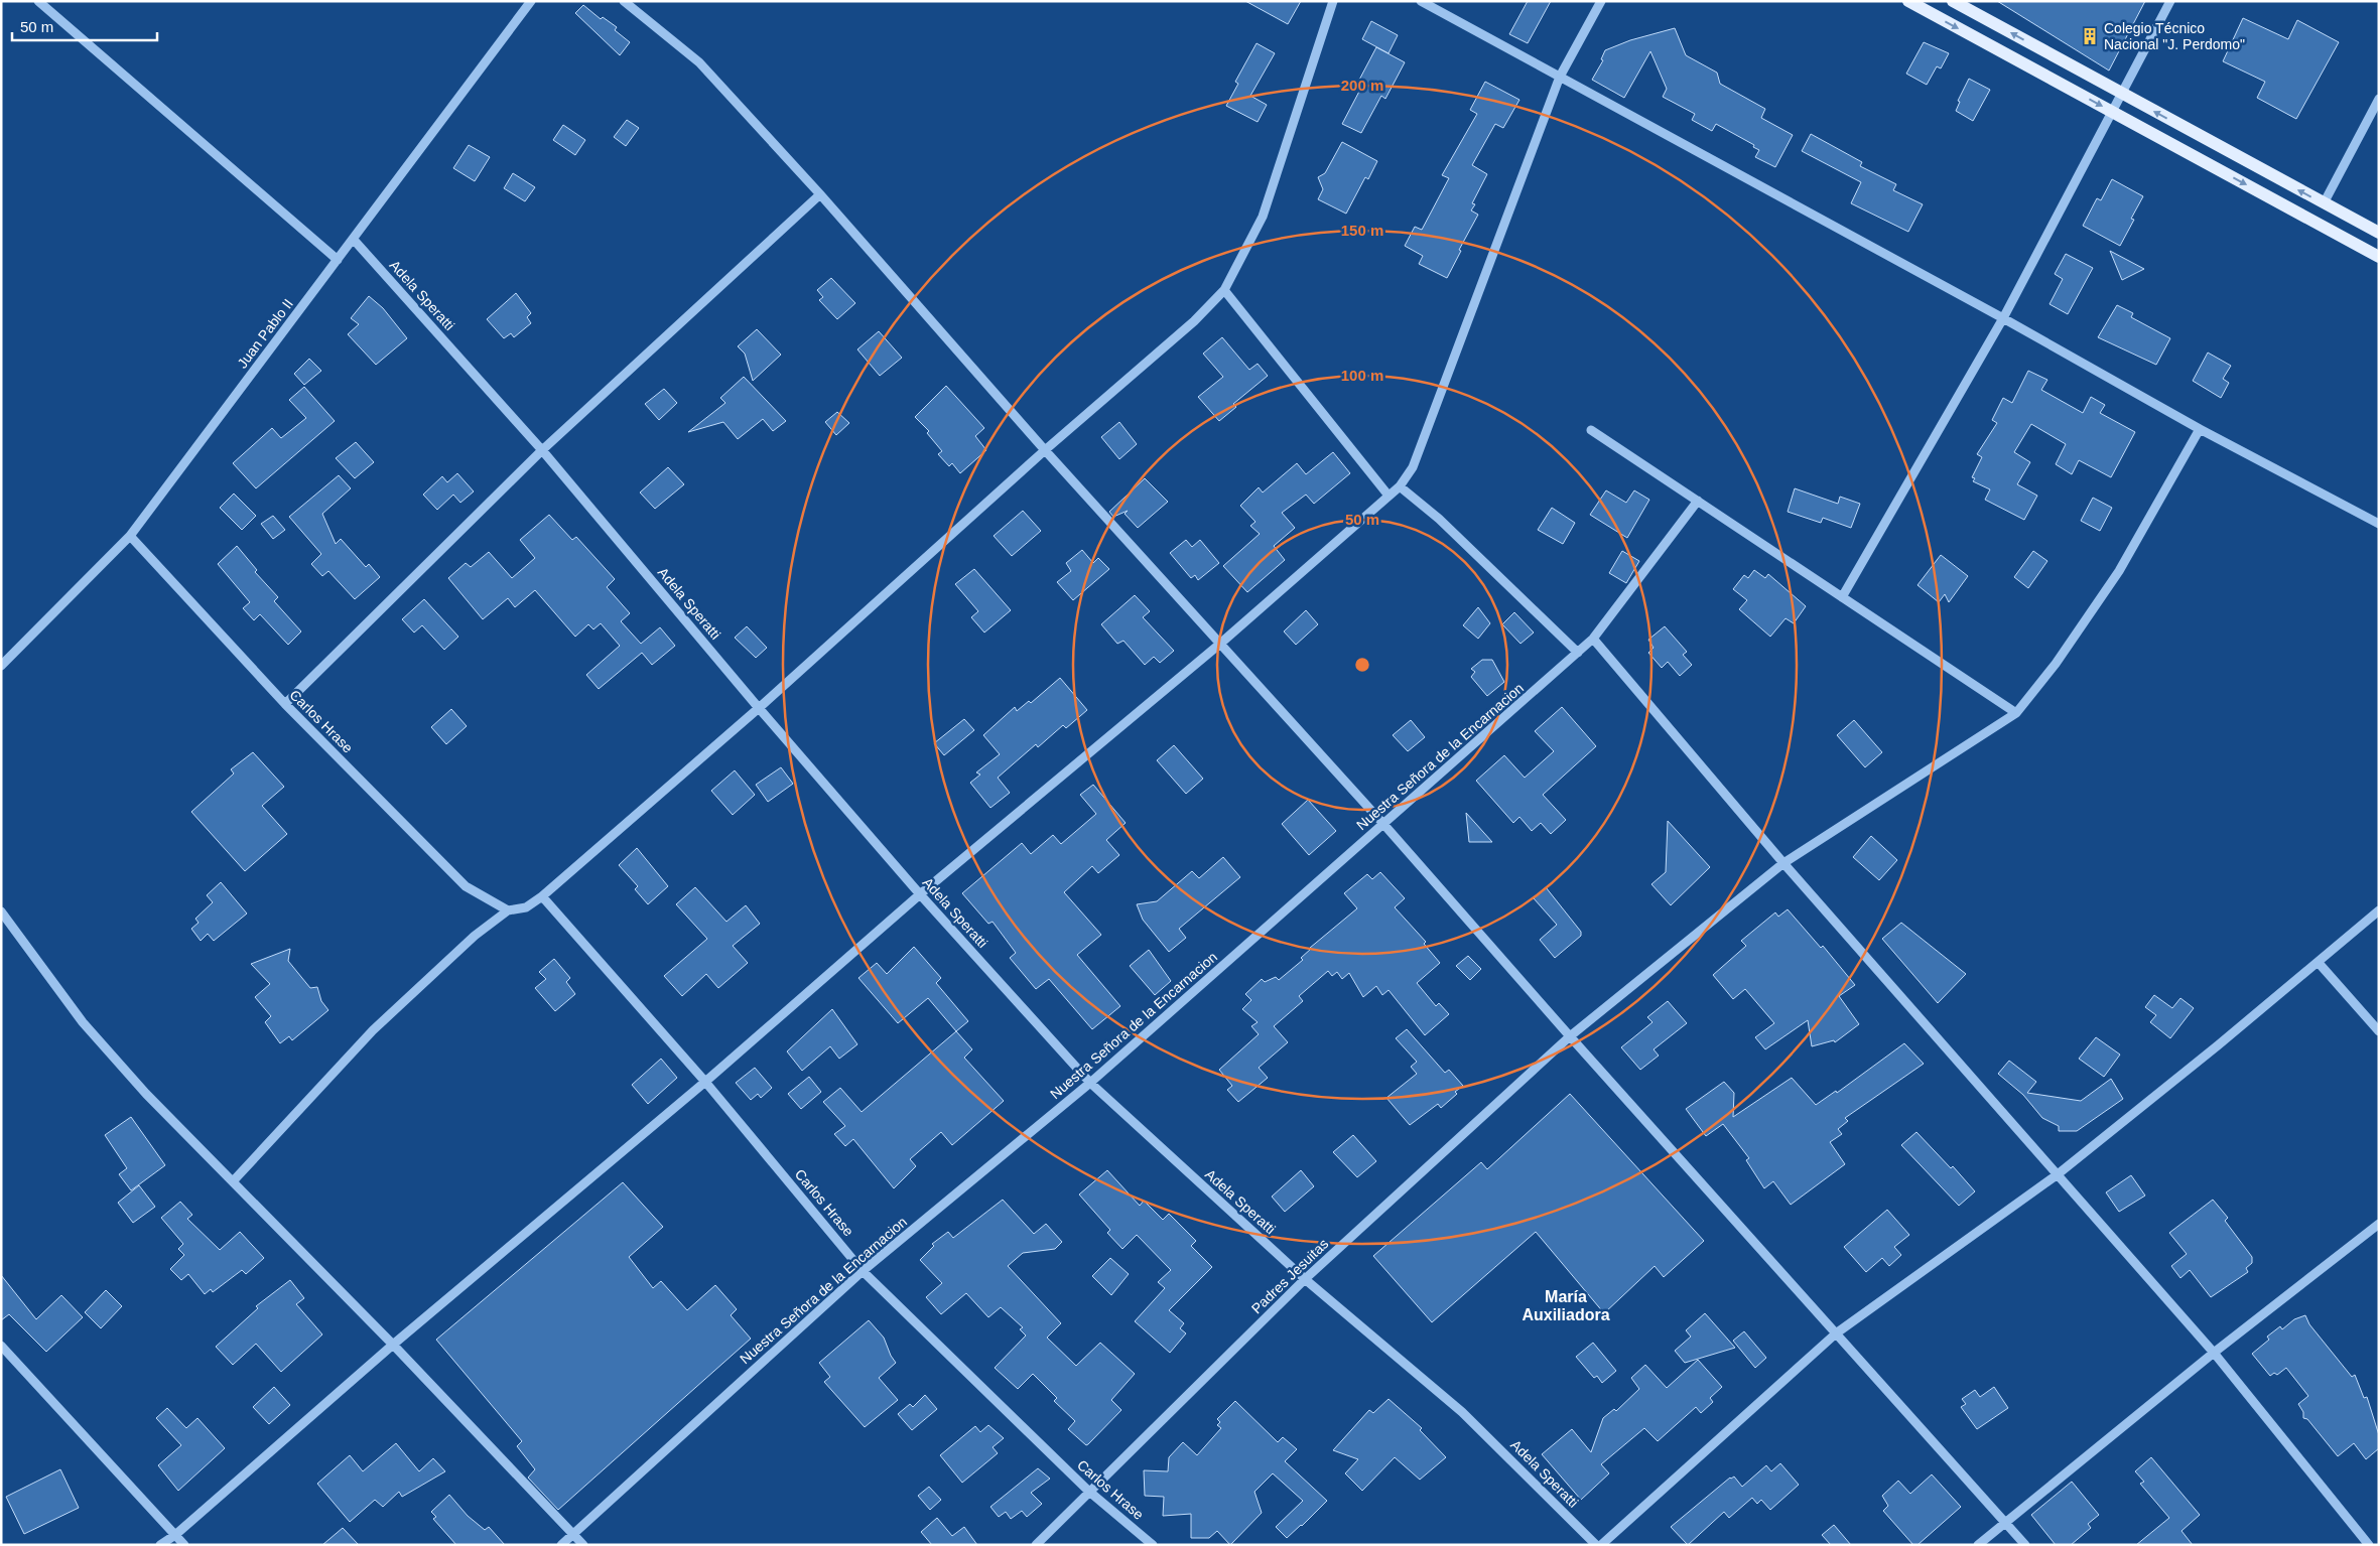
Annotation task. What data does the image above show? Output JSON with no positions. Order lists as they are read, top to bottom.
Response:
{
  "streets": {
    "street": [
      "Adela Speratti",
      "Juan Pablo II",
      "Carlos Hrase",
      "Nuestra Señora de la Encarnacion",
      "Padres Jesuitas"
    ]
  },
  "crossings": [
    ["Adela Speratti", "Juan Pablo II"],
    ["Adela Speratti", "Nuestra Señora de la Encarnacion"],
    ["Adela Speratti", "Padres Jesuitas"],
    ["Juan Pablo II", "Carlos Hrase"],
    ["Carlos Hrase", "Nuestra Señora de la Encarnacion"],
    ["Carlos Hrase", "Padres Jesuitas"]
  ],
  "districts": ["María Auxiliadora"],
  "places": {
    "building": ["Colegio Técnico Nacional \"J. Perdomo\""]
  },
  "scale_bar": "50 m",
  "rings": [
    "200 m",
    "150 m",
    "100 m",
    "50 m"
  ]
}
